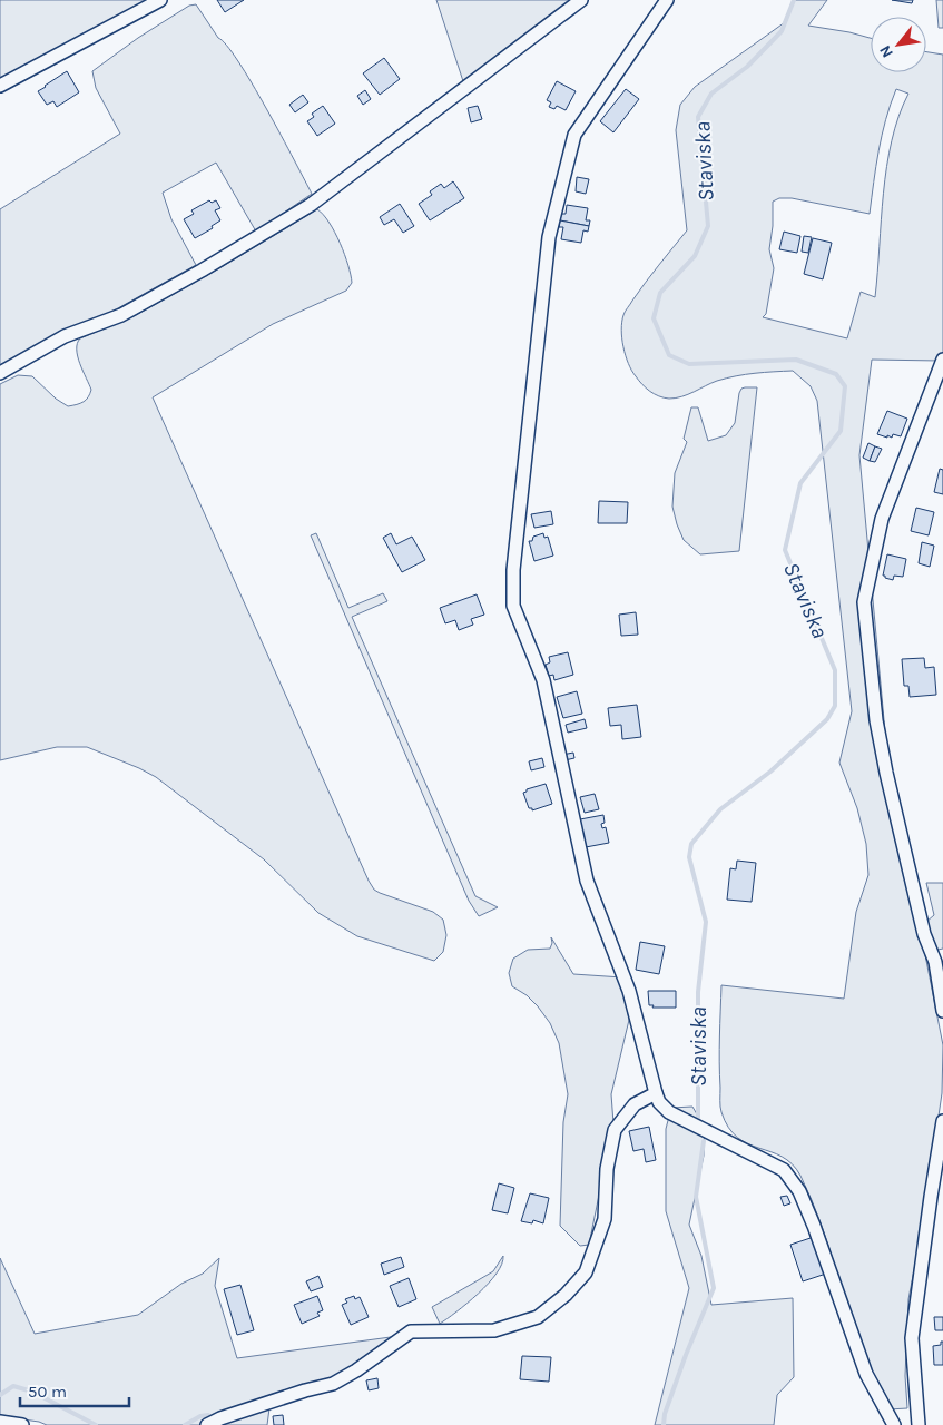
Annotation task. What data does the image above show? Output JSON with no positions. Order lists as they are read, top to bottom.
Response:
{
  "water": ["Staviska"],
  "scale_bar": "50 m",
  "north": "bottom left"
}
